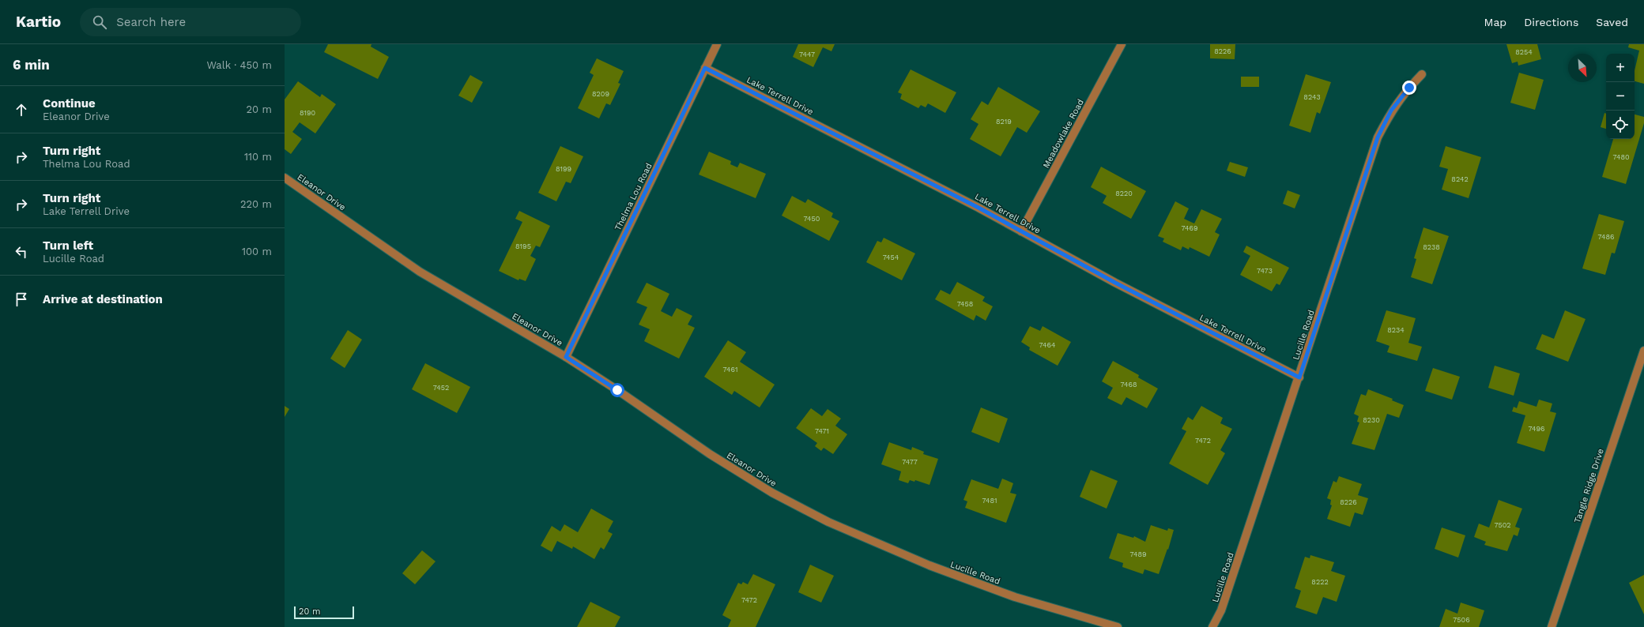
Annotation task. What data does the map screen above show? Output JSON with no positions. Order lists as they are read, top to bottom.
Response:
{
  "streets": {
    "street": [
      "Lake Terrell Drive",
      "Meadowlake Road",
      "Eleanor Drive",
      "Thelma Lou Road",
      "Lucille Road",
      "Tangle Ridge Drive"
    ]
  },
  "crossings": [
    ["Lake Terrell Drive", "Meadowlake Road"],
    ["Lake Terrell Drive", "Thelma Lou Road"],
    ["Lake Terrell Drive", "Lucille Road"],
    ["Eleanor Drive", "Thelma Lou Road"],
    ["Eleanor Drive", "Lucille Road"]
  ],
  "house_numbers": [
    "8226",
    "8254",
    "7447",
    "8209",
    "8243",
    "8190",
    "8219",
    "7480",
    "8199",
    "8242",
    "8220",
    "7450",
    "7469",
    "7486",
    "8195",
    "8238",
    "7454",
    "7473",
    "7458",
    "8234",
    "7464",
    "7461",
    "7468",
    "7452",
    "8230",
    "7496",
    "7471",
    "7472",
    "7477",
    "7481",
    "8226",
    "7502",
    "7489",
    "8222",
    "7472",
    "7506"
  ],
  "scale_bar": "20 m",
  "north": "bottom right",
  "page": {
    "header": "Kartio",
    "search": "Search here",
    "nav": ["Map", "Directions", "Saved"],
    "heading": ["6 min", "Walk · 450 m"],
    "map_buttons": ["+", "−"],
    "list": [
      ["Continue", "Eleanor Drive", "20 m"],
      ["Turn right", "Thelma Lou Road", "110 m"],
      ["Turn right", "Lake Terrell Drive", "220 m"],
      ["Turn left", "Lucille Road", "100 m"],
      "Arrive at destination"
    ],
    "scale": "20 m"
  }
}
